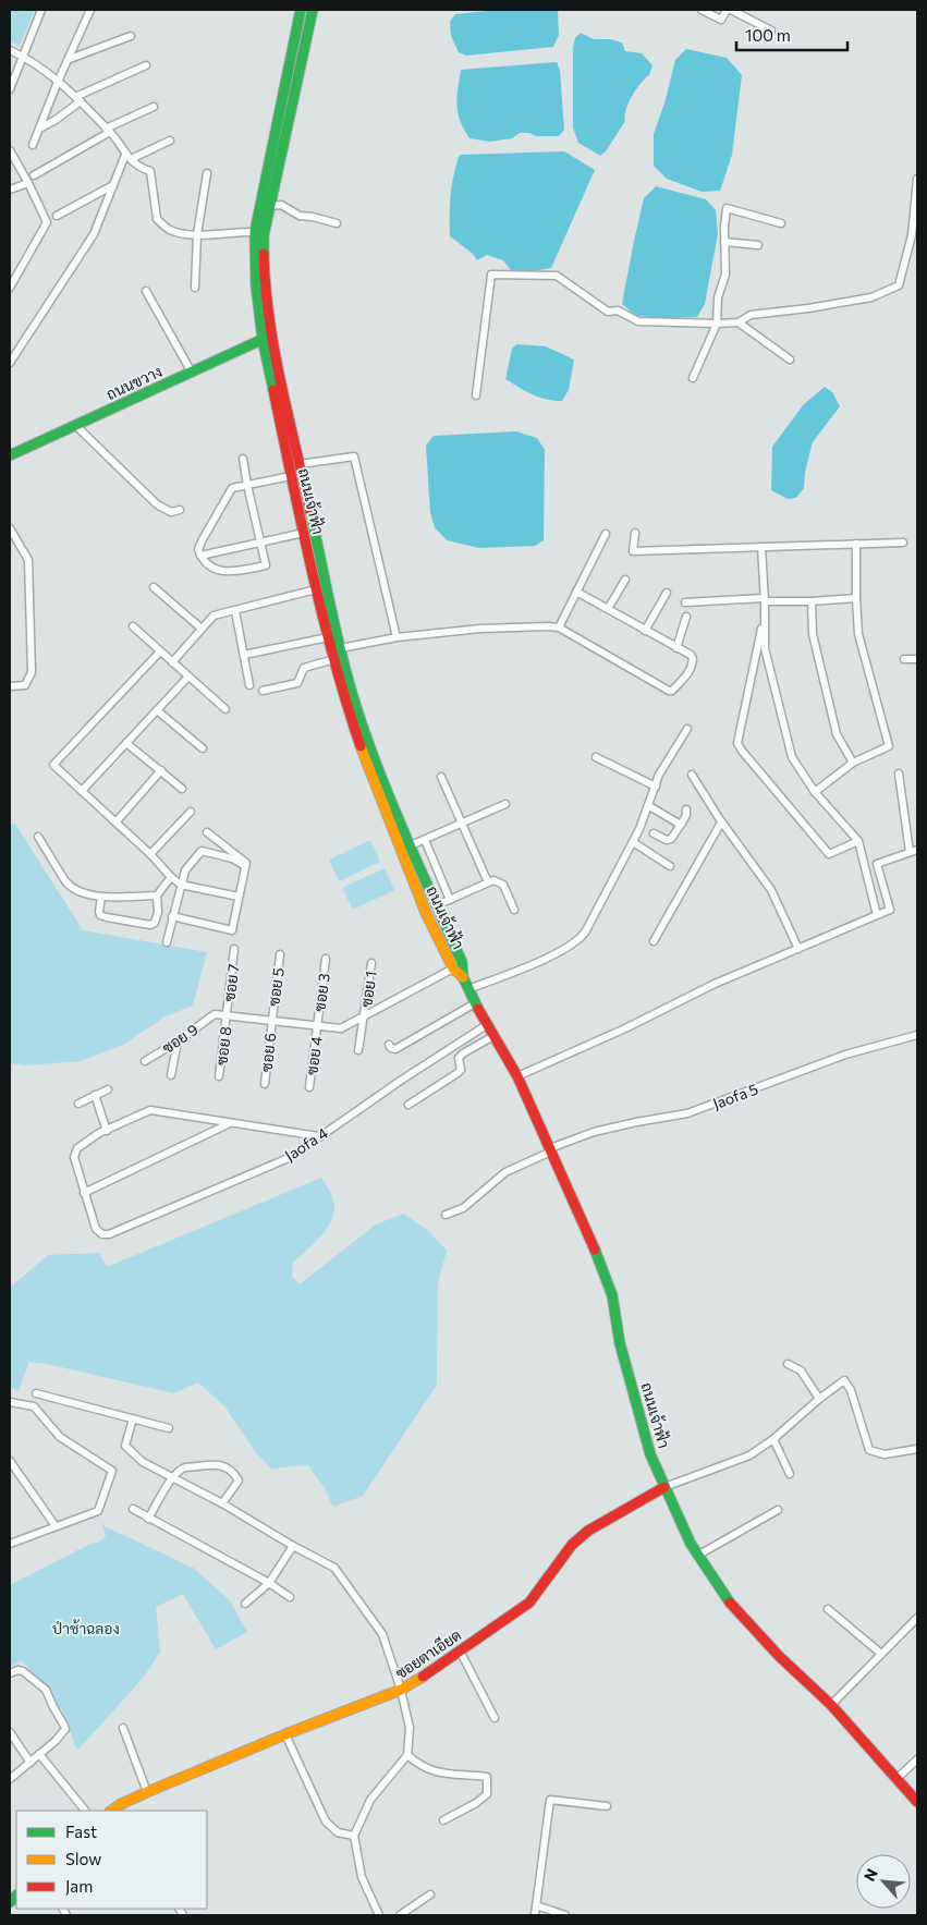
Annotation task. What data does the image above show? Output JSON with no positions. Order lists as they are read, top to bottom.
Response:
{
  "streets": {
    "main road": ["ถนนขวาง", "ถนนเจ้าฟ้า", "ซอยตาเอียด"],
    "street": [
      "ซอย 7",
      "ซอย 5",
      "ซอย 1",
      "ซอย 3",
      "ซอย 9",
      "ซอย 8",
      "ซอย 6",
      "ซอย 4",
      "Jaofa 5",
      "Jaofa 4"
    ]
  },
  "crossings": [
    ["ถนนขวาง", "ถนนเจ้าฟ้า"],
    ["ถนนเจ้าฟ้า", "Jaofa 5"],
    ["ถนนเจ้าฟ้า", "Jaofa 4"],
    ["ถนนเจ้าฟ้า", "ซอยตาเอียด"],
    ["ซอย 7", "ซอย 9"],
    ["ซอย 7", "ซอย 8"],
    ["ซอย 5", "ซอย 6"],
    ["ซอย 3", "ซอย 4"],
    ["ซอย 9", "ซอย 8"]
  ],
  "parks": ["ป่าช้าฉลอง"],
  "legend": ["Fast", "Slow", "Jam"],
  "scale_bar": "100 m",
  "north": "top left"
}
